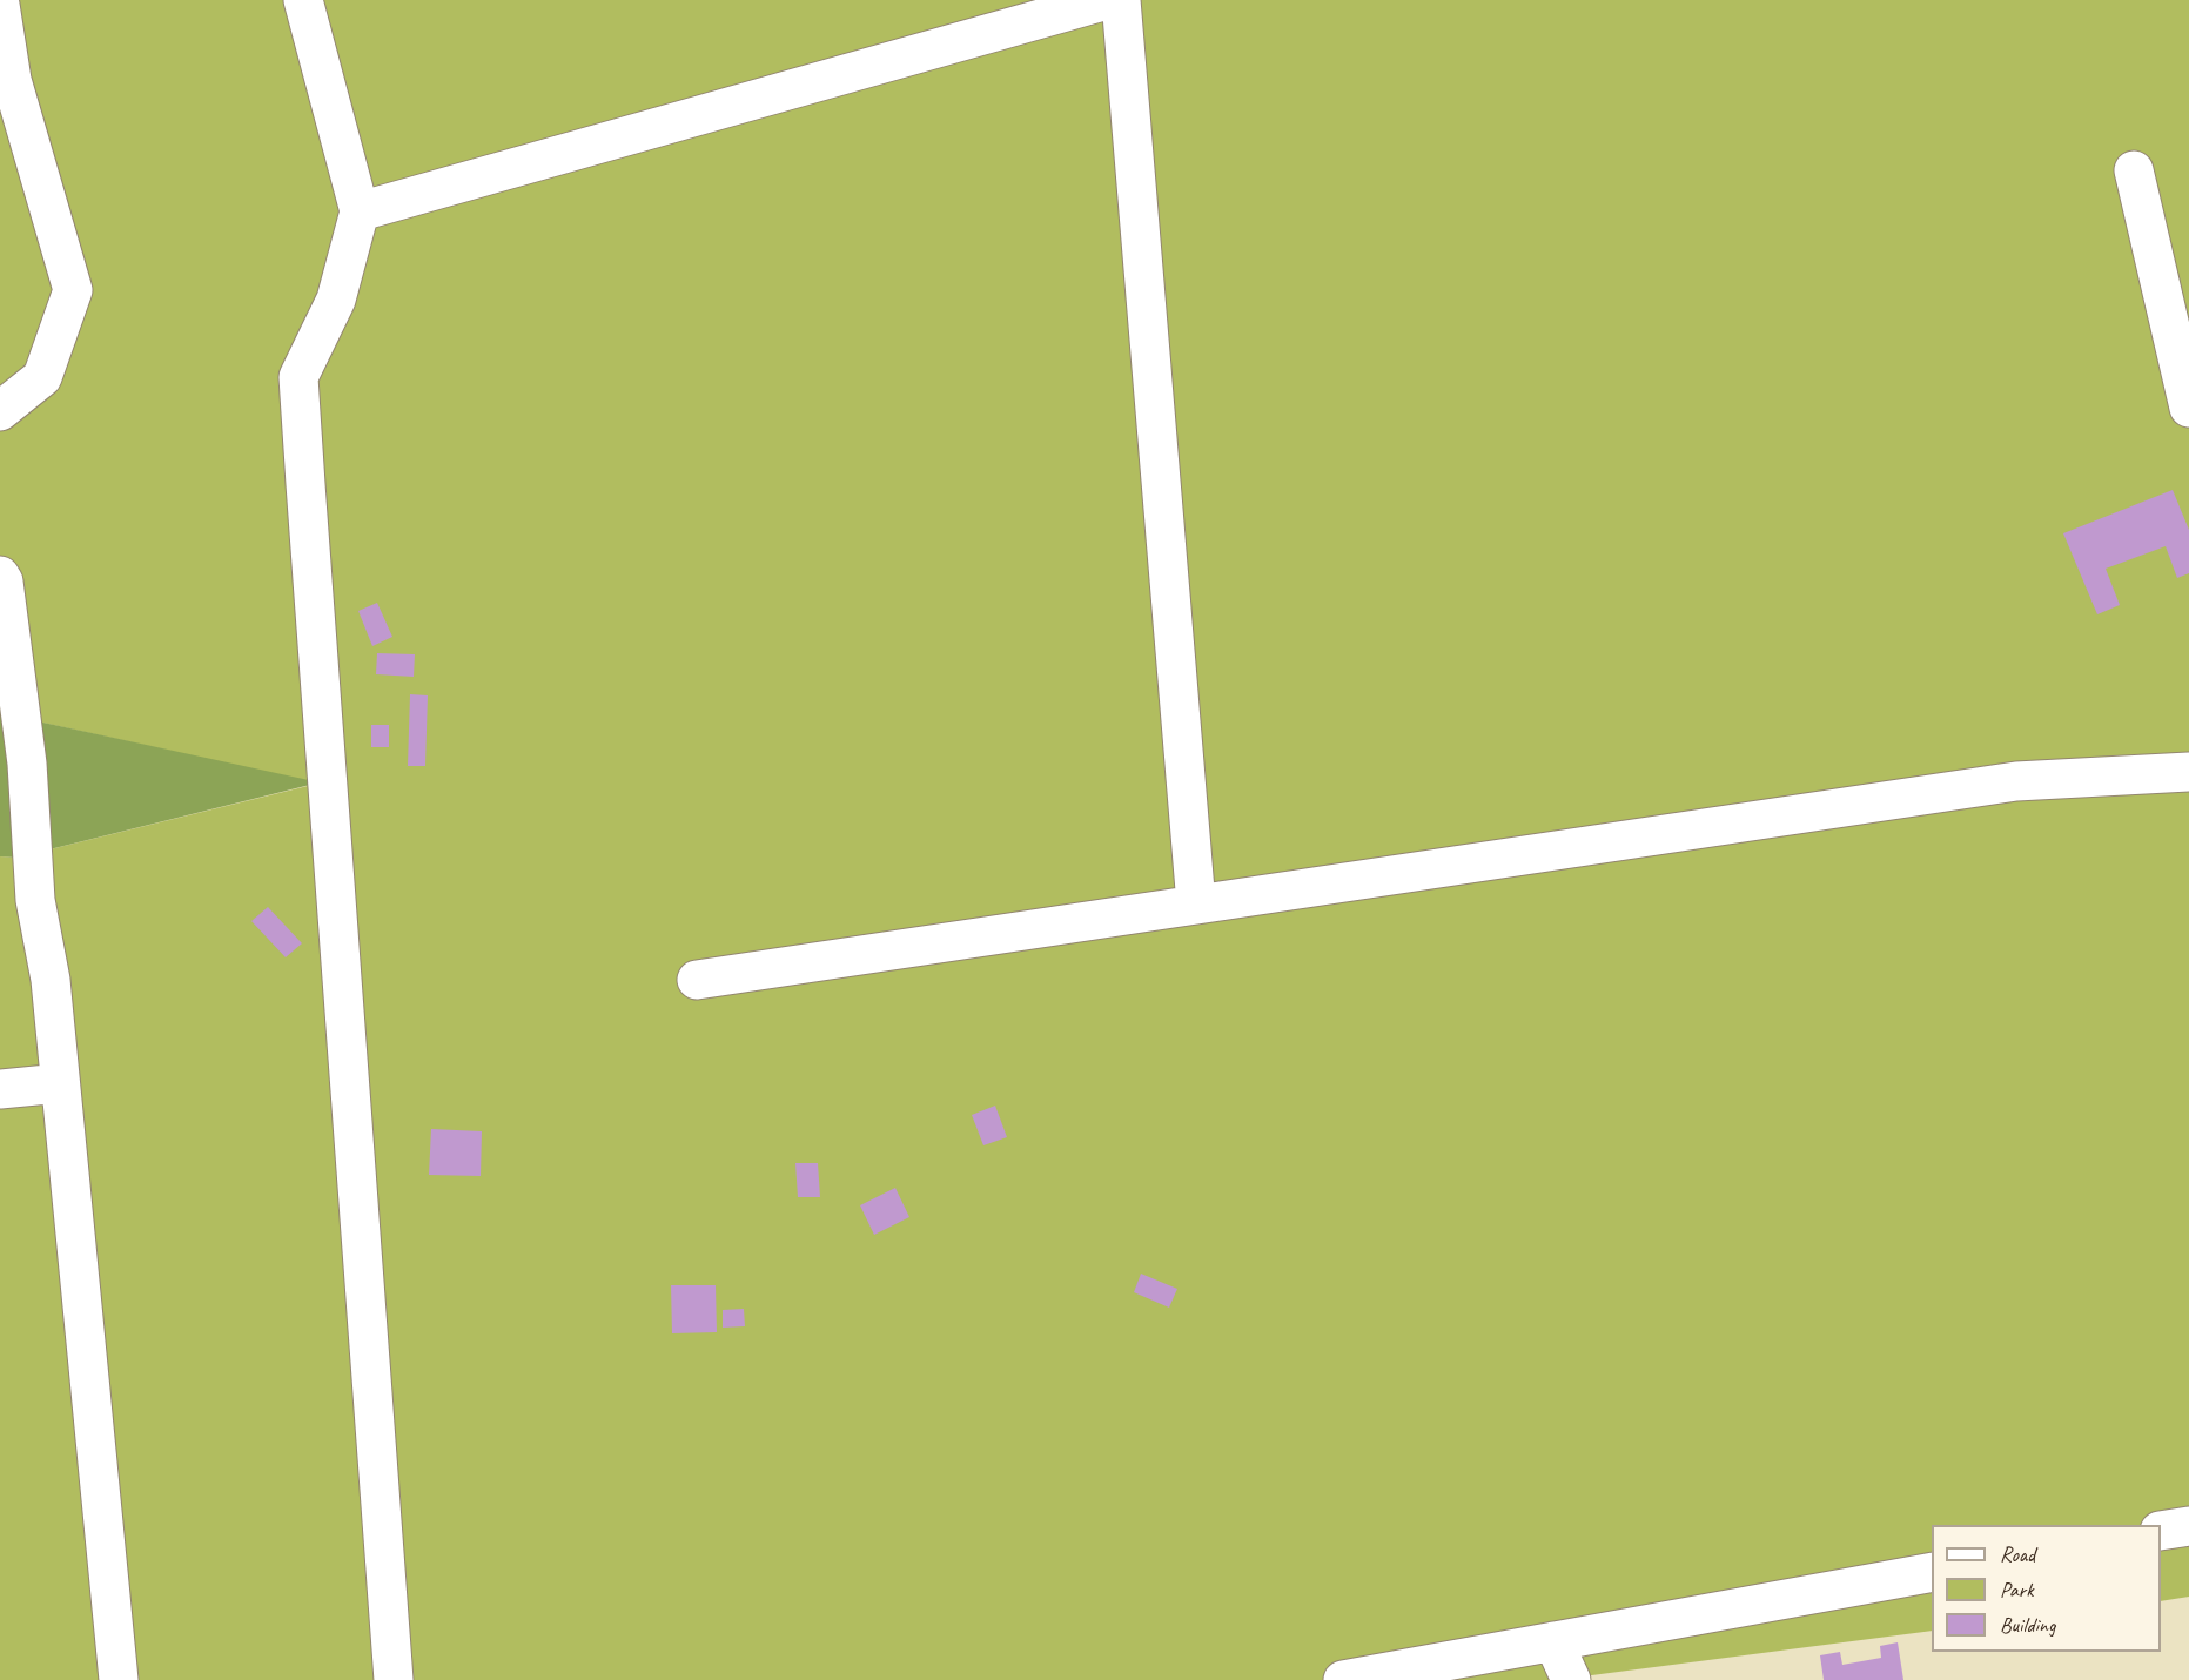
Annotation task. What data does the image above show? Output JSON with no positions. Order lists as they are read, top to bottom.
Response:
{
  "legend": ["Road", "Park", "Building"]
}
